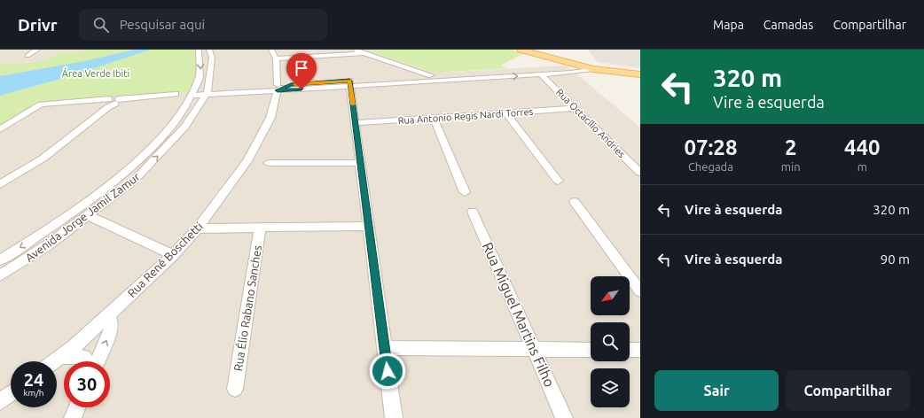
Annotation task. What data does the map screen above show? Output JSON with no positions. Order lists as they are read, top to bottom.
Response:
{
  "streets": {
    "street": [
      "Rua Antonio Regis Nardi Torres",
      "Rua Octacílio Andries",
      "Avenida Jorge Jamil Zamur",
      "Rua Renê Boschetti",
      "Rua Élio Rabano Sanches",
      "Rua Miguel Martins Filho"
    ]
  },
  "crossings": [
    ["Rua Antonio Regis Nardi Torres", "Rua Octacílio Andries"]
  ],
  "parks": ["Área Verde Ibiti"],
  "north": "bottom left",
  "page": {
    "header": "Drivr",
    "search": "Pesquisar aqui",
    "nav": ["Mapa", "Camadas", "Compartilhar"],
    "turn": ["320 m", "Vire à esquerda"],
    "eta": [
      "07:28",
      "Chegada",
      "2",
      "min",
      "440",
      "m"
    ],
    "list": [
      {
        "name": "Vire à esquerda",
        "value": "320 m"
      },
      {
        "name": "Vire à esquerda",
        "value": "90 m"
      }
    ],
    "speed": "24 km/h",
    "limit": "30",
    "buttons": ["Sair", "Compartilhar"]
  }
}
